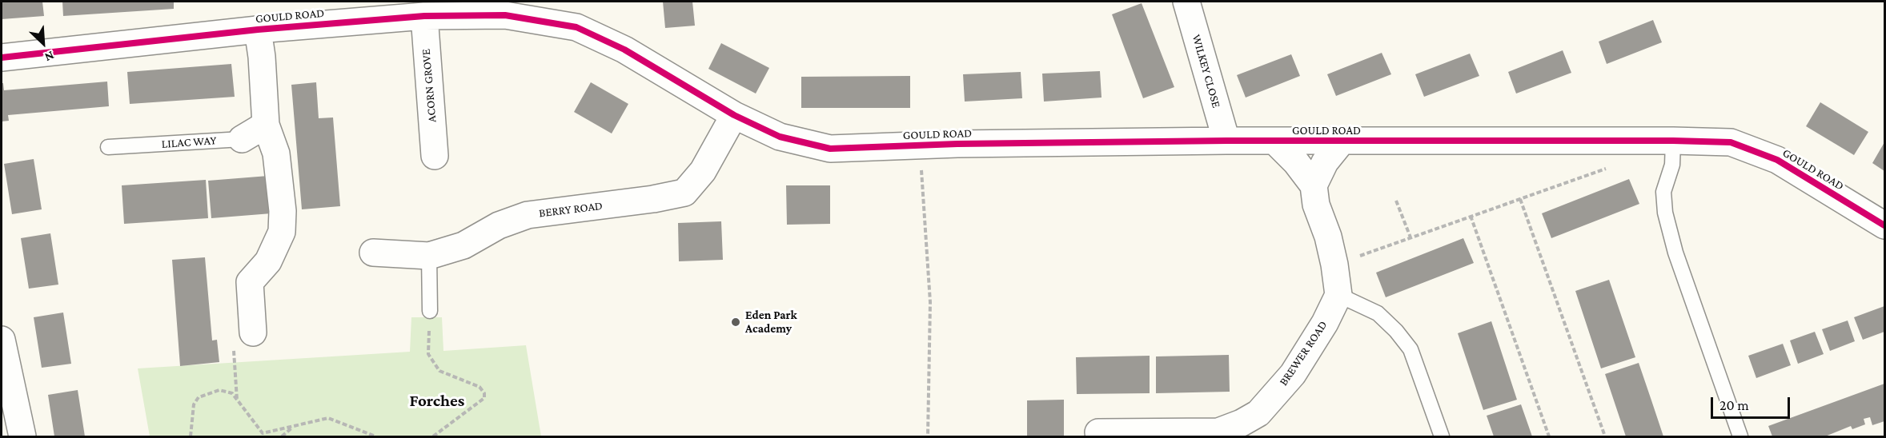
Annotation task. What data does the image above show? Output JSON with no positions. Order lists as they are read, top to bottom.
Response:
{
  "streets": {
    "street": [
      "GOULD ROAD",
      "WILKEY CLOSE",
      "ACORN GROVE",
      "LILAC WAY",
      "BERRY ROAD",
      "BREWER ROAD"
    ]
  },
  "crossings": [
    ["GOULD ROAD", "WILKEY CLOSE"],
    ["GOULD ROAD", "ACORN GROVE"],
    ["GOULD ROAD", "BERRY ROAD"]
  ],
  "districts": ["Forches"],
  "places": ["Eden Park Academy"],
  "scale_bar": "20 m",
  "north": "bottom right"
}
